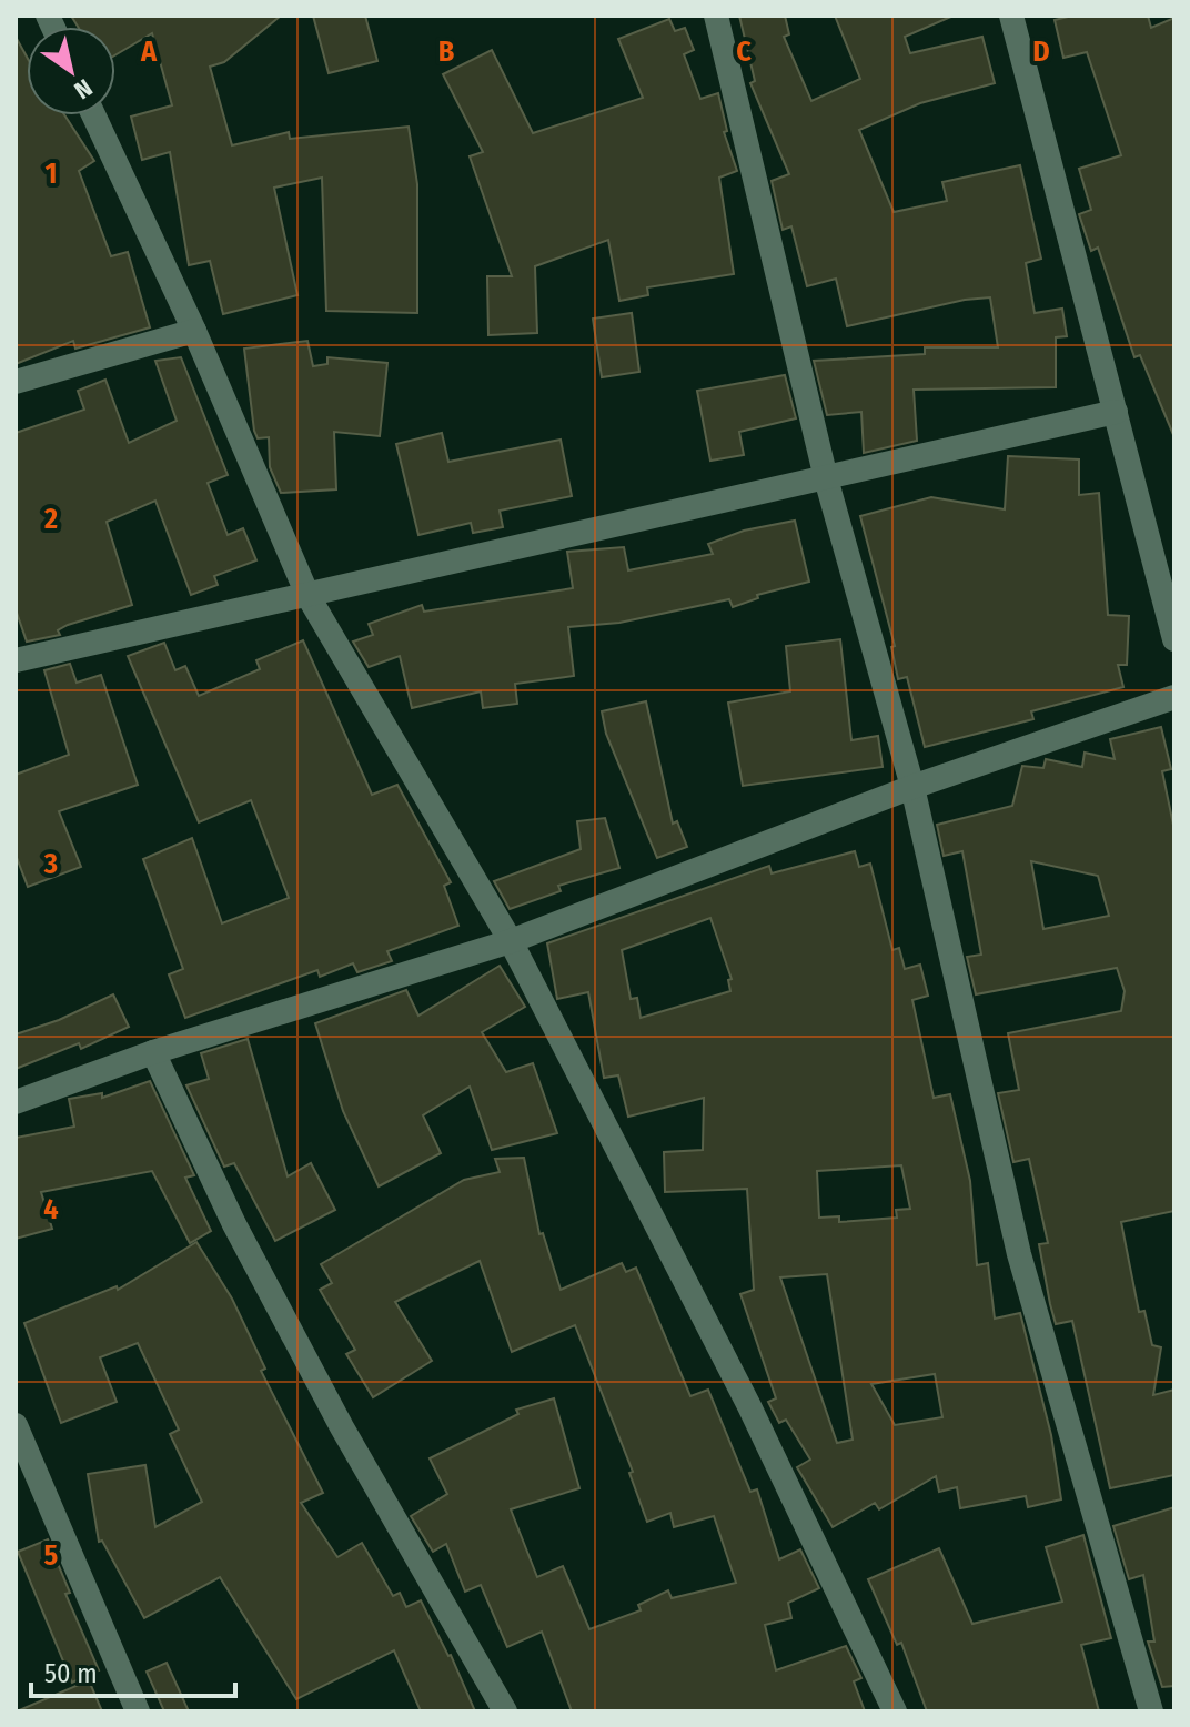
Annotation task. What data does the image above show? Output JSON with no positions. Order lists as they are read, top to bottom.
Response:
{
  "scale_bar": "50 m",
  "north": "bottom right",
  "grid": {
    "columns": [
      "A",
      "B",
      "C",
      "D"
    ],
    "rows": [
      "1",
      "2",
      "3",
      "4",
      "5"
    ]
  }
}
